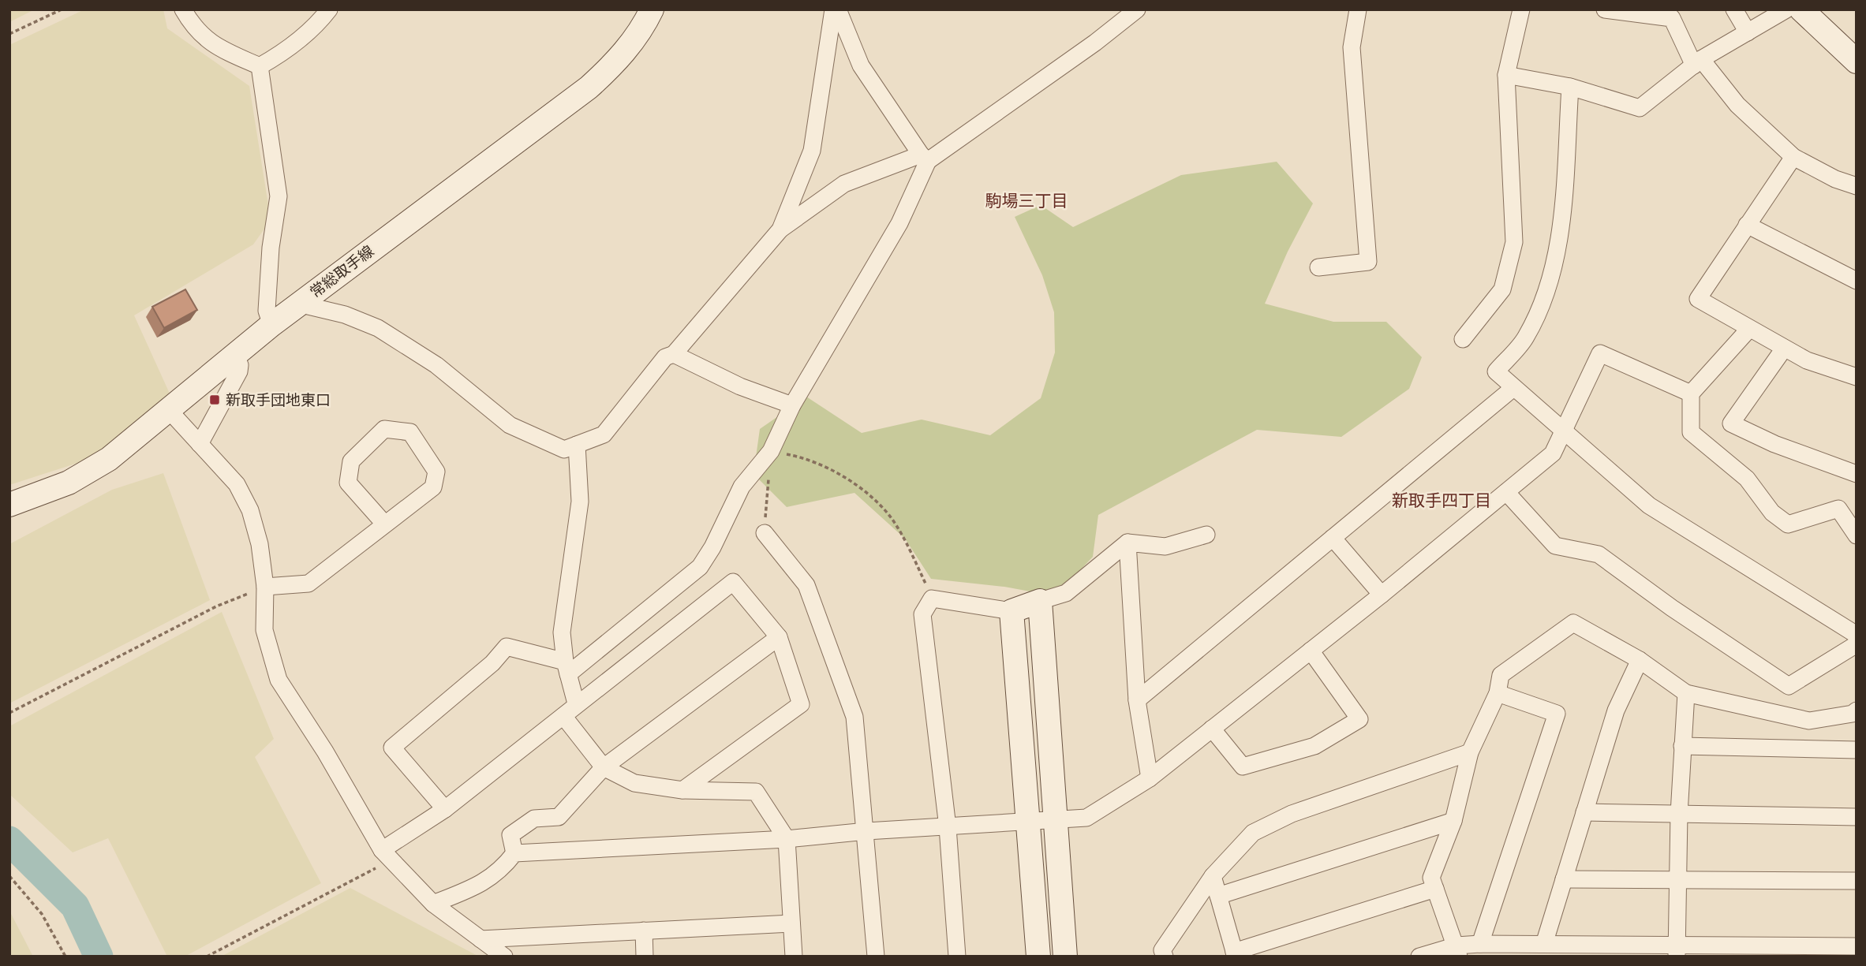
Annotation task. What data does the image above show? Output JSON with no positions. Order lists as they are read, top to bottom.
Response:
{
  "streets": {
    "main road": ["常総取手線"]
  },
  "districts": ["駒場三丁目", "新取手四丁目"],
  "places": {
    "transit": ["新取手団地東口"]
  }
}
